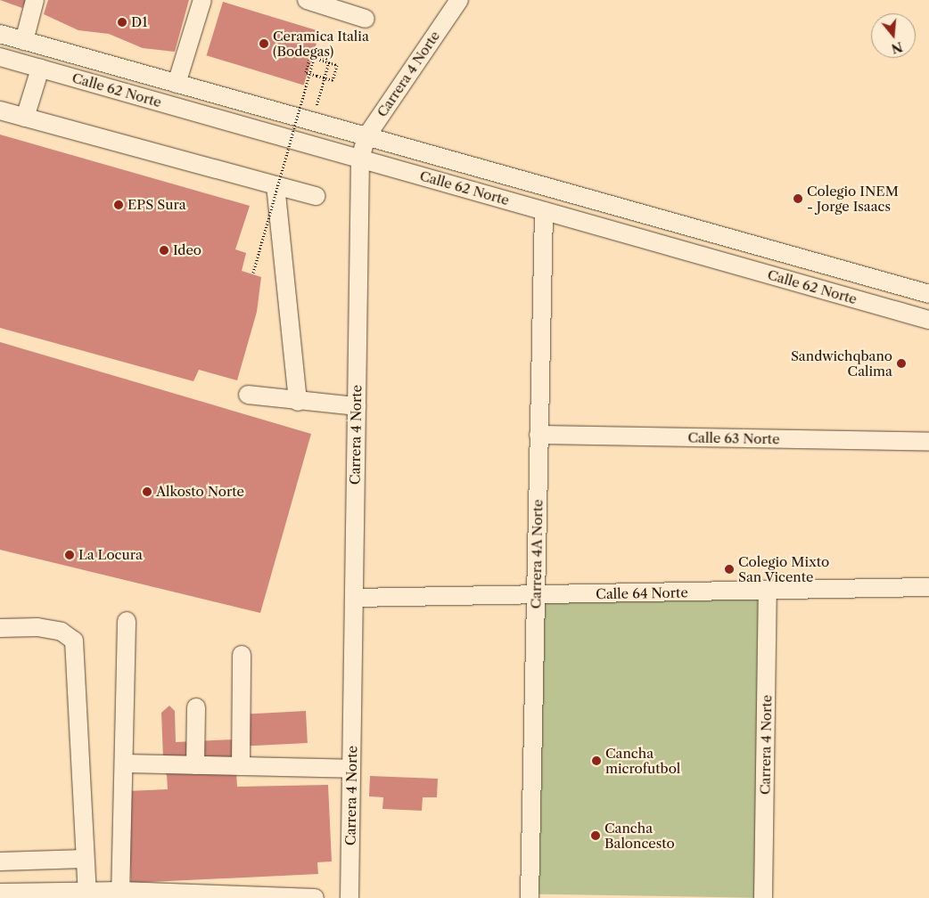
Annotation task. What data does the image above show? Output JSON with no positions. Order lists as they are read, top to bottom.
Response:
{
  "streets": {
    "street": [
      "Carrera 4 Norte",
      "Calle 62 Norte",
      "Calle 63 Norte",
      "Carrera 4A Norte",
      "Calle 64 Norte"
    ]
  },
  "crossings": [
    ["Carrera 4 Norte", "Calle 62 Norte"],
    ["Carrera 4 Norte", "Calle 64 Norte"],
    ["Calle 62 Norte", "Carrera 4A Norte"],
    ["Calle 63 Norte", "Carrera 4A Norte"],
    ["Carrera 4A Norte", "Calle 64 Norte"]
  ],
  "places": [
    "D1",
    "Ceramica Italia (Bodegas)",
    "Colegio INEM - Jorge Isaacs",
    "EPS Sura",
    "Ideo",
    "Sandwichqbano Calima",
    "Alkosto Norte",
    "La Locura",
    "Colegio Mixto San Vicente",
    "Cancha microfutbol",
    "Cancha Baloncesto"
  ],
  "north": "bottom"
}
